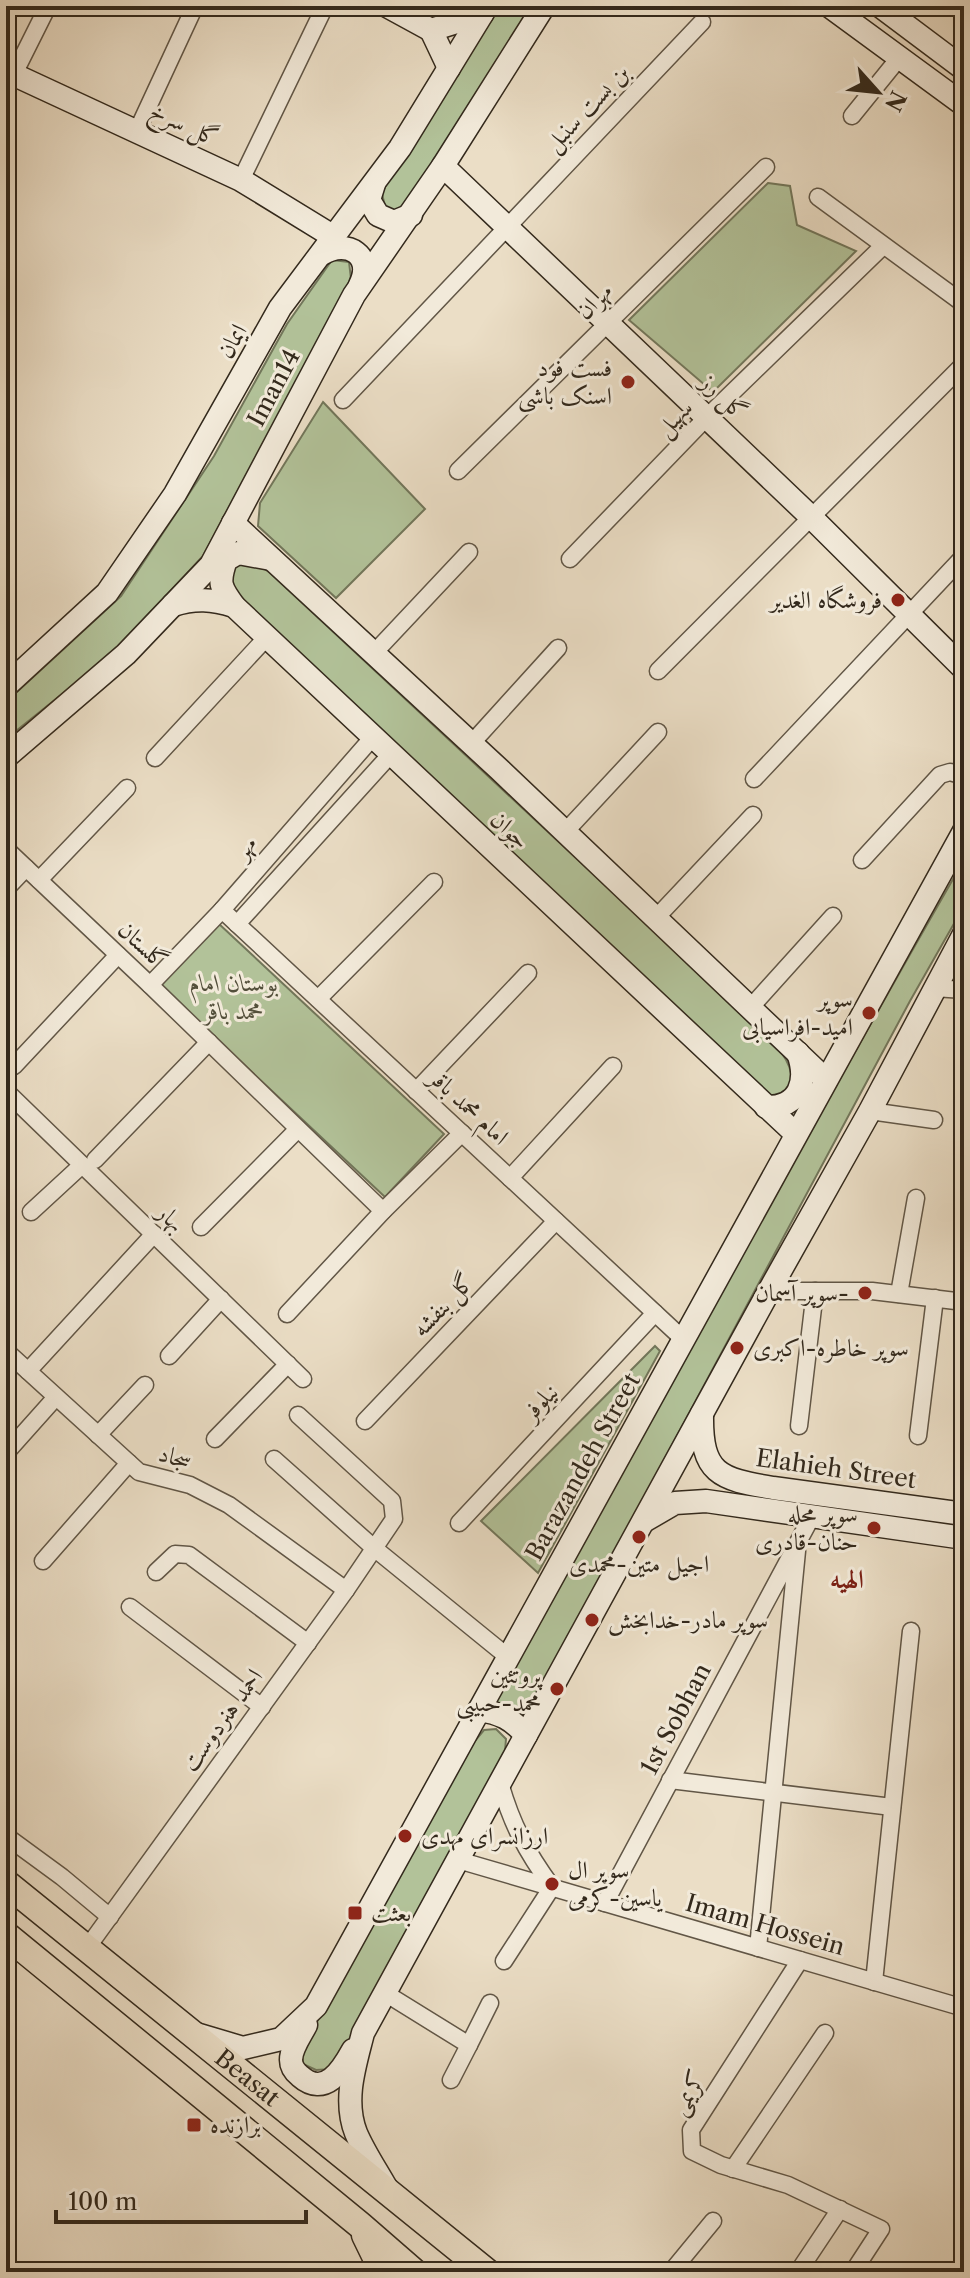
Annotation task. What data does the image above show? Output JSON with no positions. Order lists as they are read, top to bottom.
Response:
{
  "streets": {
    "main road": [
      "گل سرخ",
      "ایمان",
      "Iman14",
      "گل رز",
      "جوان",
      "Barazandeh Street",
      "Elahieh Street",
      "Beasat"
    ],
    "street": [
      "بن بست سنبل",
      "مهران",
      "سهیل",
      "مهر",
      "گلستان",
      "امام محمد باقر",
      "بهار",
      "گل بنفشه",
      "نیلوفر",
      "سجاد",
      "1st Sobhan",
      "احمد هنردوست",
      "Imam Hossein",
      "کریمی"
    ]
  },
  "crossings": [
    ["بن بست سنبل", "گل رز"],
    ["گل سرخ", "ایمان"],
    ["مهران", "گل رز"],
    ["Iman14", "گل رز"],
    ["Iman14", "جوان"],
    ["گل رز", "سهیل"],
    ["جوان", "مهر"],
    ["جوان", "Barazandeh Street"],
    ["مهر", "گلستان"],
    ["مهر", "امام محمد باقر"],
    ["امام محمد باقر", "گل بنفشه"],
    ["امام محمد باقر", "نیلوفر"],
    ["امام محمد باقر", "Barazandeh Street"],
    ["سجاد", "احمد هنردوست"],
    ["Barazandeh Street", "Beasat"],
    ["Elahieh Street", "1st Sobhan"],
    ["1st Sobhan", "Imam Hossein"],
    ["احمد هنردوست", "Beasat"],
    ["Imam Hossein", "کریمی"]
  ],
  "districts": ["الهیه"],
  "parks": ["بوستان امام محمد باقر"],
  "places": {
    "other": [
      "فست فود اسنک باشی",
      "فروشگاه الغدیر",
      "سوپر امید-افراسیابی",
      "سوپر آسمان-",
      "سوپر خاطره-اکبری",
      "سوپر محله حنان-قادری",
      "اجیل متین-محمدی",
      "سوپر مادر-خدابخش",
      "پروتئین محمد-حبیبی",
      "ارزانسرای مهدی",
      "سوپر ال یاسین-کرمی"
    ],
    "transit": ["بعثت", "برازنده"]
  },
  "scale_bar": "100 m",
  "north": "bottom right"
}
